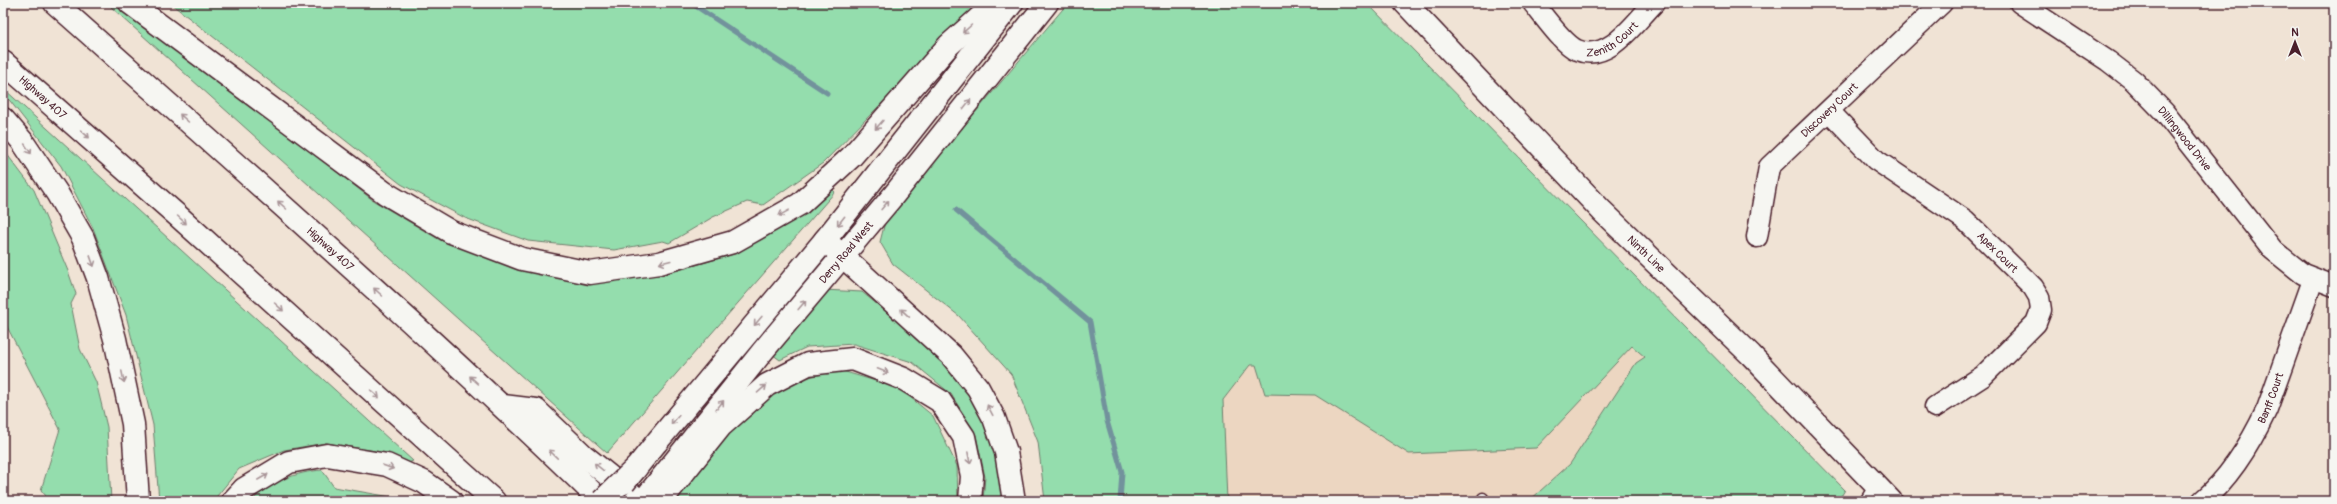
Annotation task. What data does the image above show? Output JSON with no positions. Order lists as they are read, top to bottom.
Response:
{
  "streets": {
    "main road": ["Highway 407", "Derry Road West", "Ninth Line"],
    "street": [
      "Zenith Court",
      "Discovery Court",
      "Dillingwood Drive",
      "Apex Court",
      "Banff Court"
    ]
  },
  "crossings": [
    ["Discovery Court", "Apex Court"],
    ["Dillingwood Drive", "Banff Court"]
  ],
  "north": "top"
}
